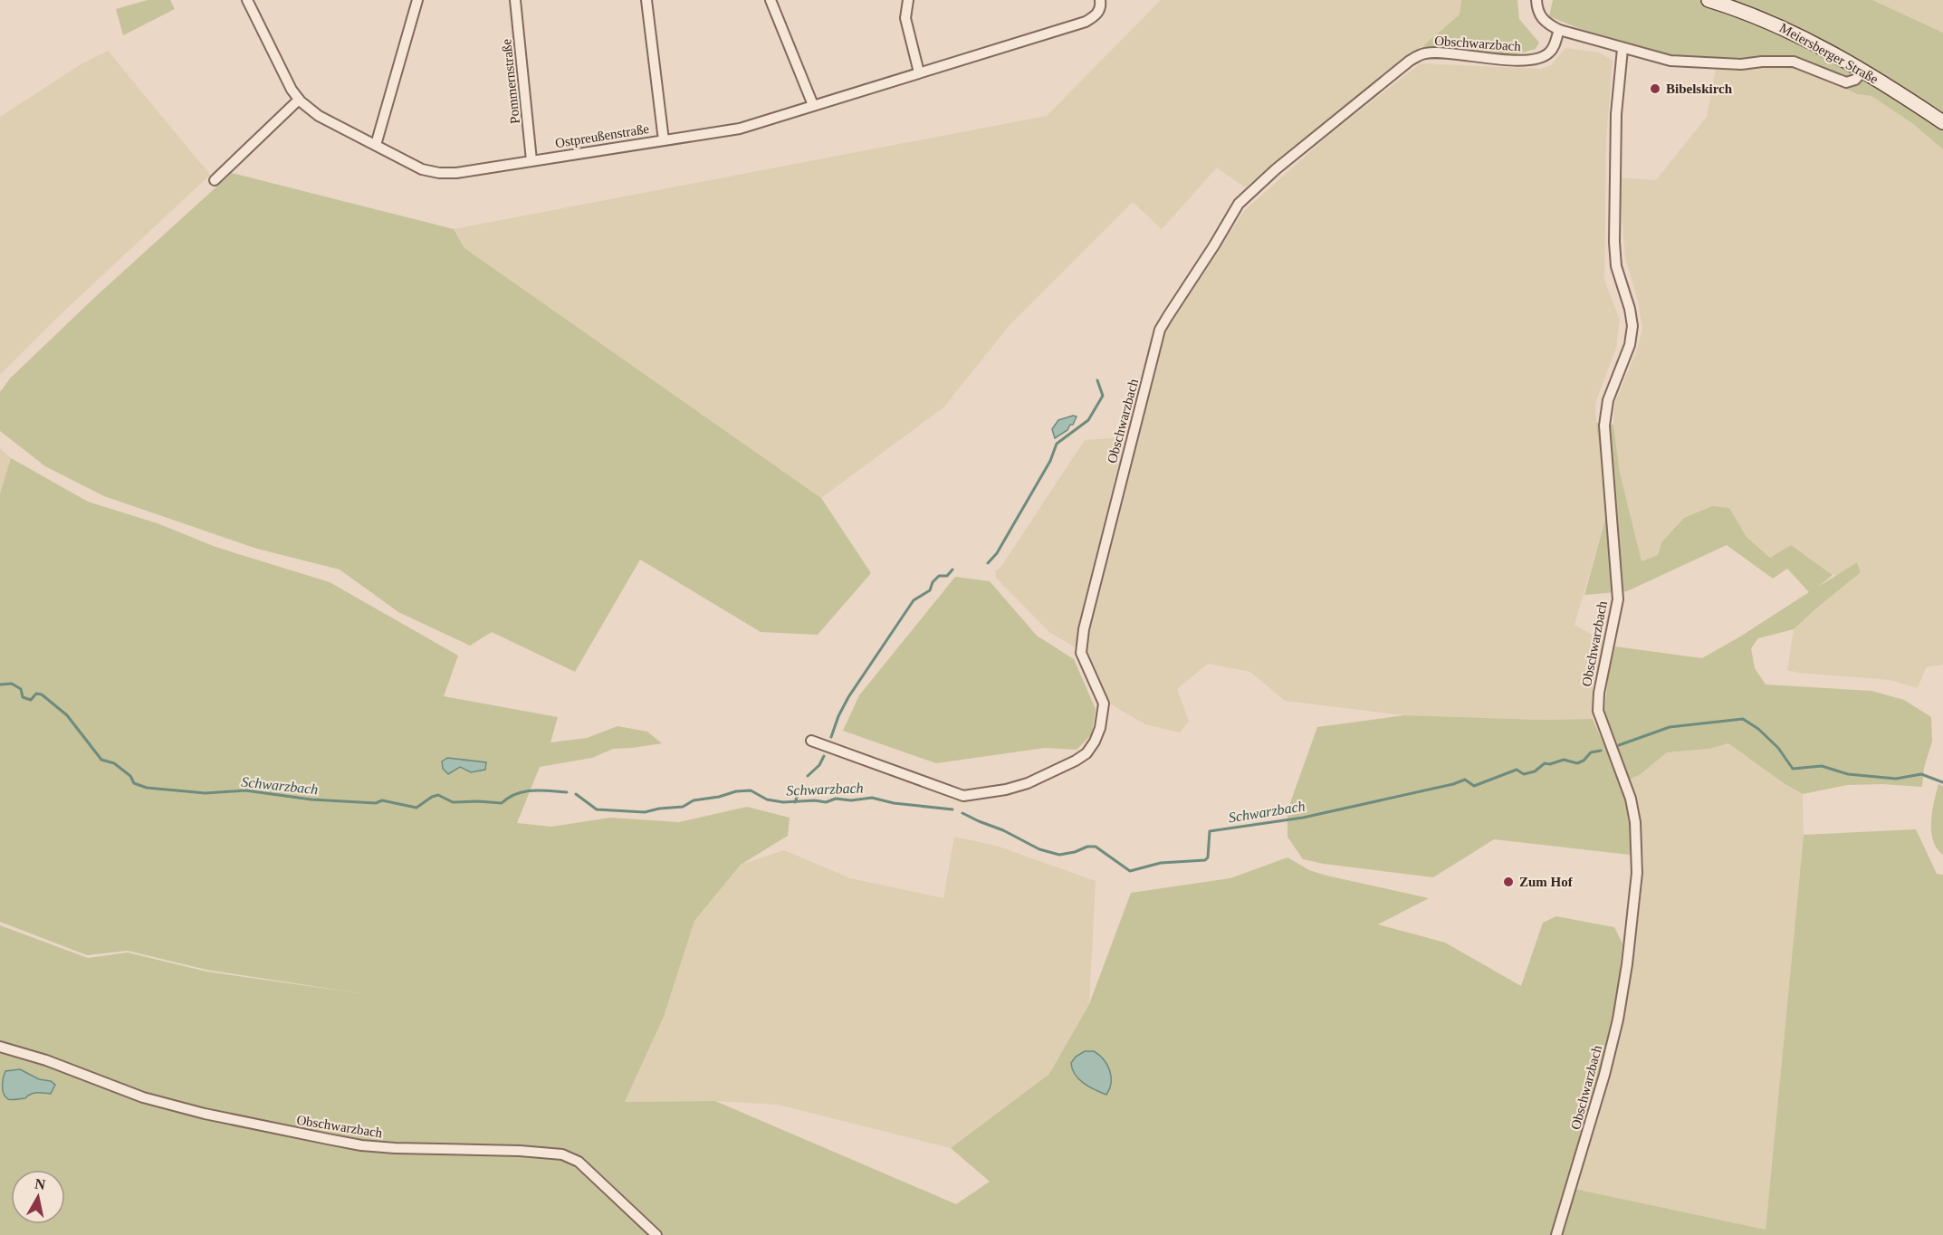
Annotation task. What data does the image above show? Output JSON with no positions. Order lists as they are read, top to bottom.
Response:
{
  "streets": {
    "main road": ["Meiersberger Straße"],
    "street": ["Obschwarzbach", "Pommernstraße", "Ostpreußenstraße"]
  },
  "crossings": [
    ["Pommernstraße", "Ostpreußenstraße"]
  ],
  "water": ["Schwarzbach"],
  "places": ["Bibelskirch", "Zum Hof"],
  "north": "top"
}
